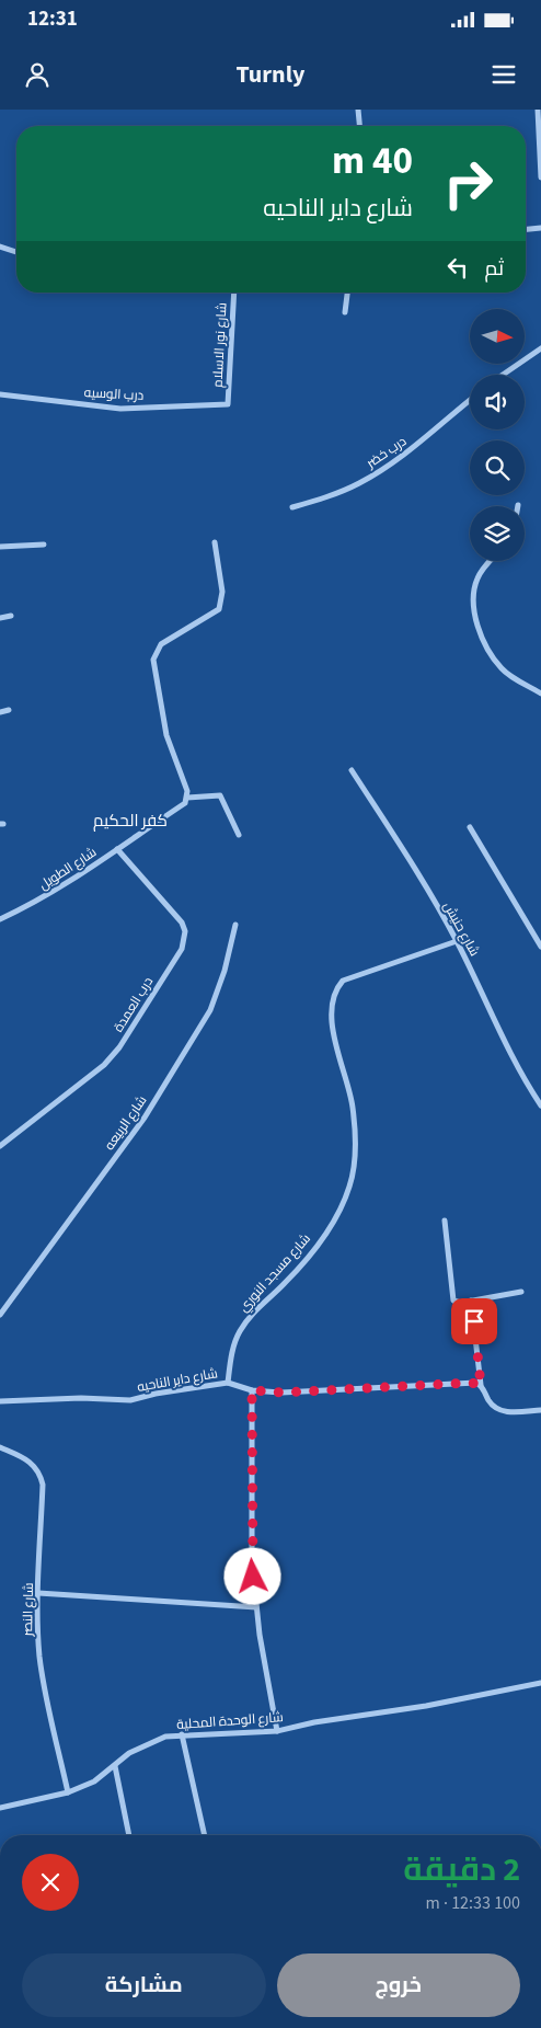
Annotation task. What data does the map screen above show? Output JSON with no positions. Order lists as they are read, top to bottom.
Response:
{
  "streets": {
    "street": [
      "شارع نور الاسلام",
      "درب الوسيه",
      "درب خضر",
      "شارع الطويل",
      "شارع حنيش",
      "درب العمدة",
      "شارع الربيعه",
      "شارع مسجد النوري",
      "شارع داير الناحيه",
      "شارع النصر",
      "شارع الوحدة المحلية"
    ]
  },
  "crossings": [
    ["شارع نور الاسلام", "درب الوسيه"],
    ["شارع الطويل", "درب العمدة"],
    ["شارع حنيش", "شارع مسجد النوري"],
    ["شارع مسجد النوري", "شارع داير الناحيه"],
    ["شارع النصر", "شارع الوحدة المحلية"]
  ],
  "districts": ["كفر الحكيم"],
  "north": "right",
  "page": {
    "status": "12:31",
    "header": "Turnly",
    "turn": ["40 m", "شارع داير الناحيه"],
    "then": "ثم",
    "heading": ["2 دقيقة", "100 m · 12:33"],
    "buttons": ["خروج", "مشاركة"]
  }
}
